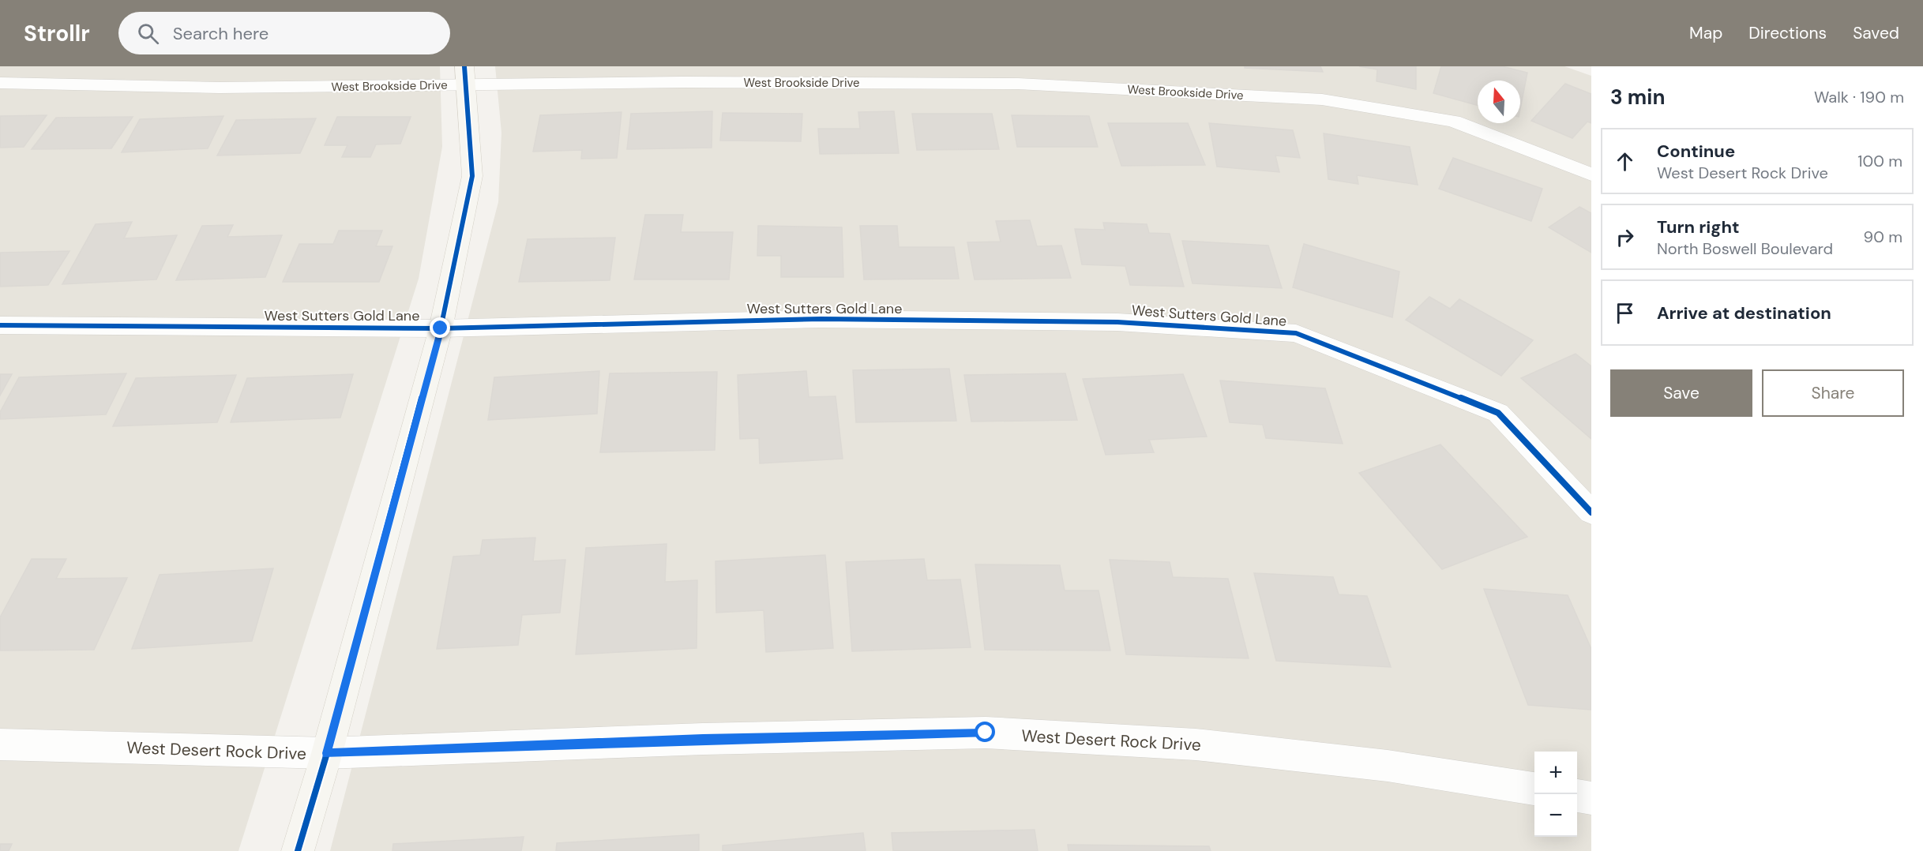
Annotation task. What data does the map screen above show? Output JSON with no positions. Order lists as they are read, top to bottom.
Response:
{
  "streets": {
    "street": ["West Brookside Drive", "West Sutters Gold Lane", "West Desert Rock Drive"]
  },
  "north": "top",
  "page": {
    "header": "Strollr",
    "search": "Search here",
    "nav": ["Map", "Directions", "Saved"],
    "heading": ["3 min", "Walk · 190 m"],
    "list": [
      ["Continue", "West Desert Rock Drive", "100 m"],
      ["Turn right", "North Boswell Boulevard", "90 m"],
      "Arrive at destination"
    ],
    "buttons": ["Save", "Share"],
    "map_buttons": ["+", "−"]
  }
}
